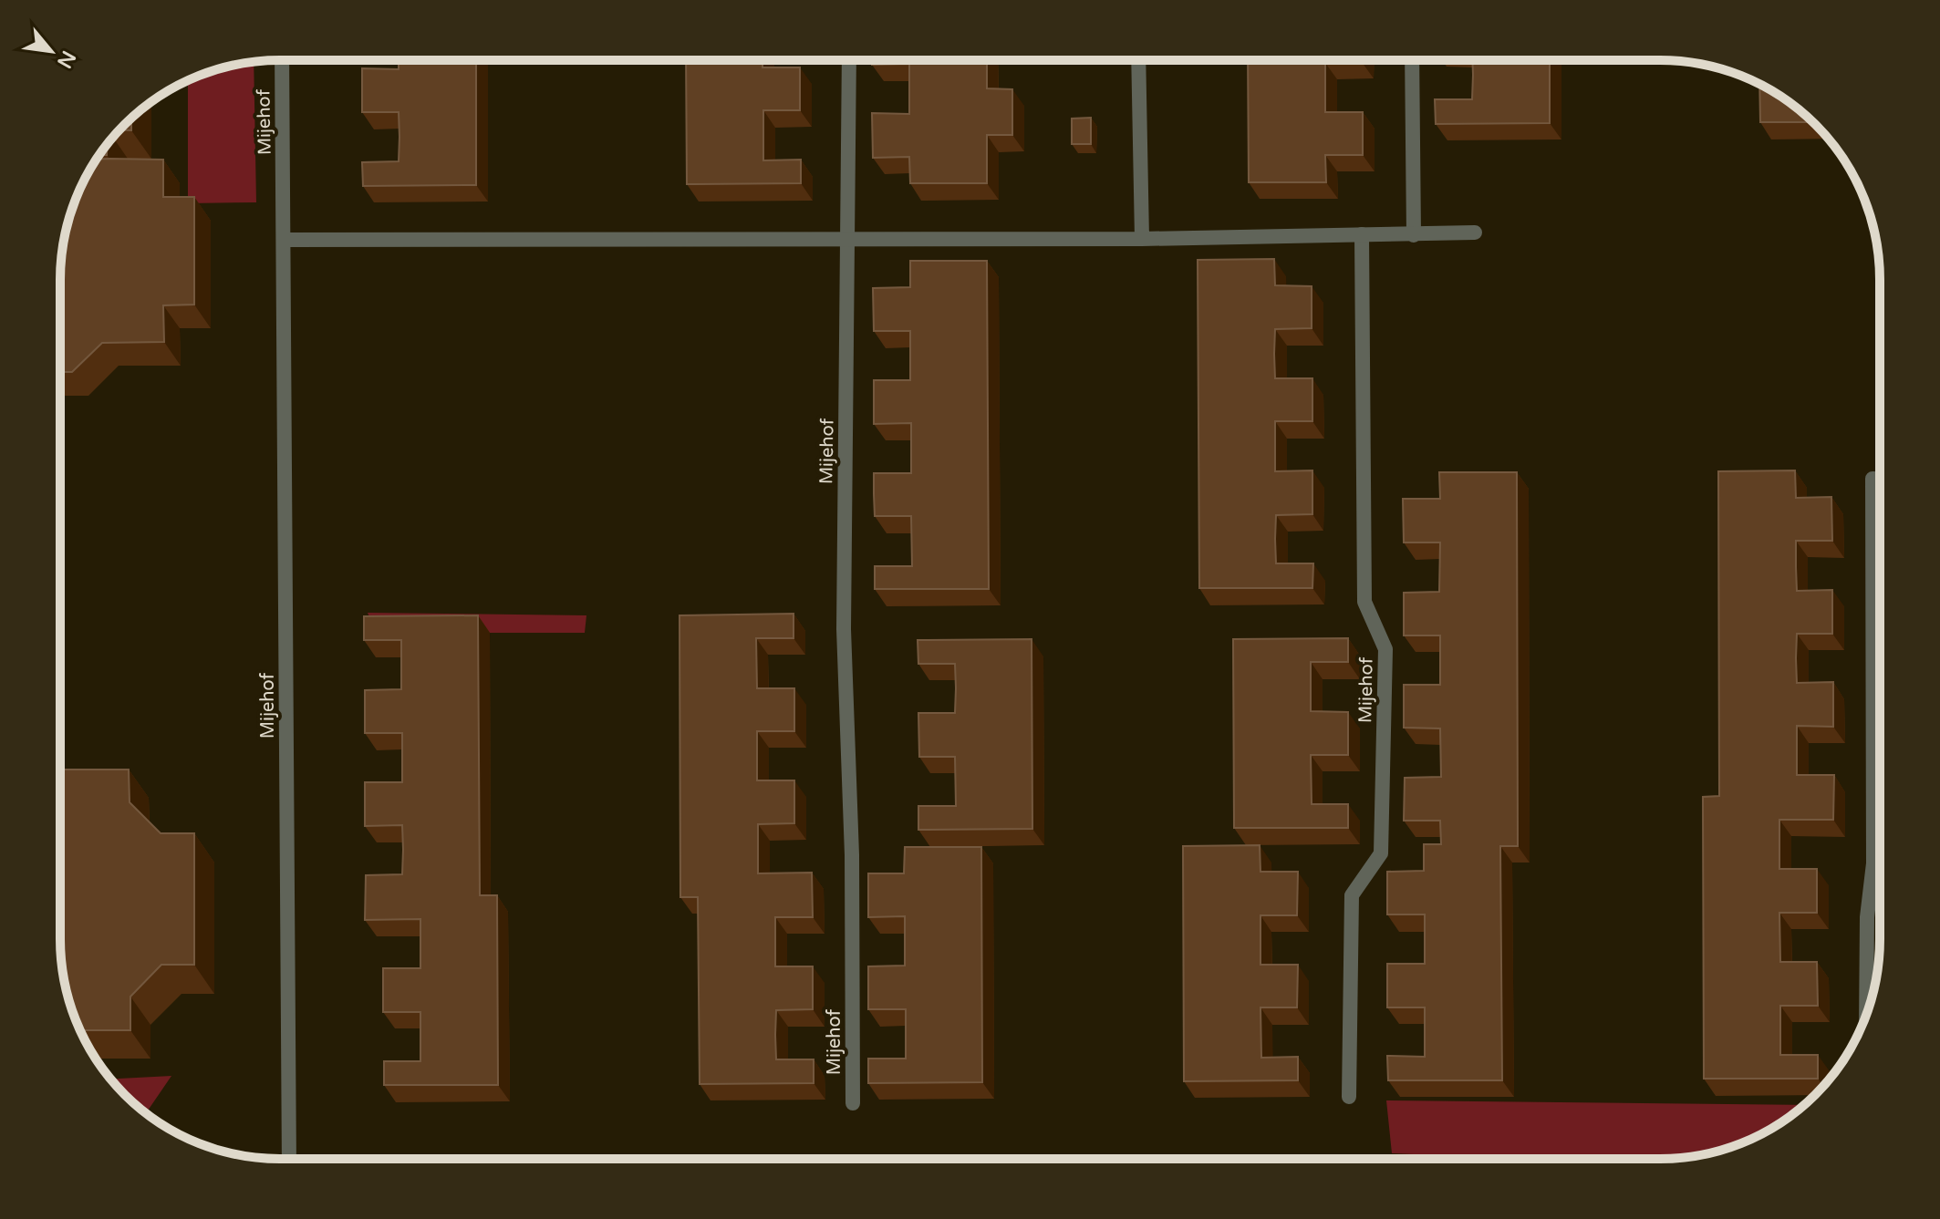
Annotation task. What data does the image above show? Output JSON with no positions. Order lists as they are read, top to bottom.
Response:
{
  "streets": {
    "street": ["Mijehof"]
  },
  "north": "bottom right"
}
